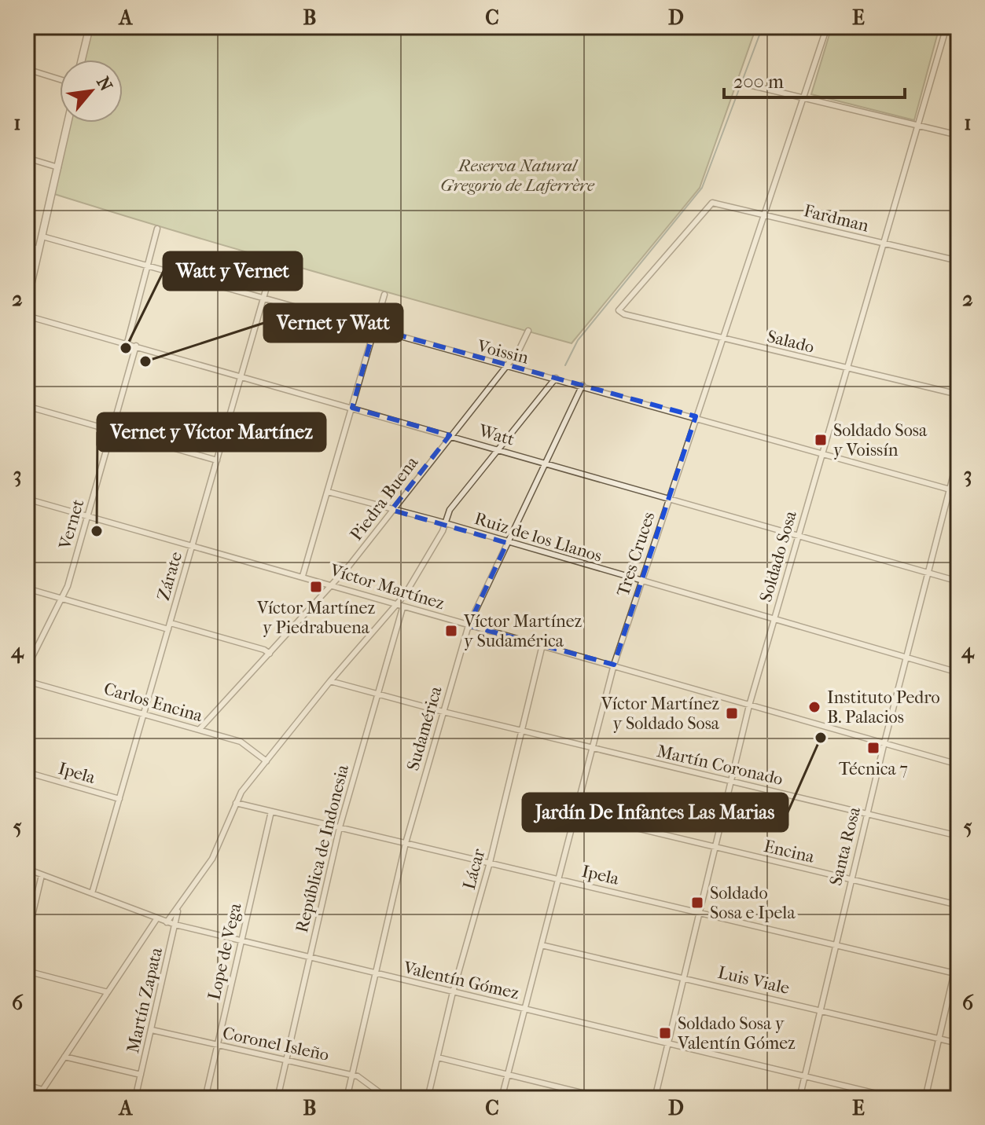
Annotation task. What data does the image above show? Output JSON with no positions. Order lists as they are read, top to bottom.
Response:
{
  "streets": {
    "street": [
      "Fardman",
      "Salado",
      "Voissin",
      "Watt",
      "Piedra Buena",
      "Vernet",
      "Ruiz de los Llanos",
      "Tres Cruces",
      "Soldado Sosa",
      "Zárate",
      "Víctor Martínez",
      "Carlos Encina",
      "Sudamérica",
      "Martín Coronado",
      "Ipela",
      "Santa Rosa",
      "República de Indonesia",
      "Encina",
      "Lácar",
      "Lope de Vega",
      "Valentín Gómez",
      "Luis Viale",
      "Martín Zapata",
      "Coronel Isleño"
    ]
  },
  "crossings": [
    ["Fardman", "Salado"],
    ["Fardman", "Tres Cruces"],
    ["Fardman", "Soldado Sosa"],
    ["Salado", "Tres Cruces"],
    ["Salado", "Soldado Sosa"],
    ["Voissin", "Piedra Buena"],
    ["Voissin", "Tres Cruces"],
    ["Voissin", "Soldado Sosa"],
    ["Voissin", "Zárate"],
    ["Voissin", "Sudamérica"],
    ["Voissin", "Santa Rosa"],
    ["Watt", "Piedra Buena"],
    ["Watt", "Vernet"],
    ["Watt", "Tres Cruces"],
    ["Watt", "Soldado Sosa"],
    ["Watt", "Zárate"],
    ["Watt", "Sudamérica"],
    ["Watt", "Santa Rosa"],
    ["Piedra Buena", "Ruiz de los Llanos"],
    ["Piedra Buena", "Víctor Martínez"],
    ["Piedra Buena", "Carlos Encina"],
    ["Vernet", "Víctor Martínez"],
    ["Ruiz de los Llanos", "Tres Cruces"],
    ["Ruiz de los Llanos", "Soldado Sosa"],
    ["Ruiz de los Llanos", "Sudamérica"],
    ["Ruiz de los Llanos", "Santa Rosa"],
    ["Tres Cruces", "Víctor Martínez"],
    ["Tres Cruces", "Martín Coronado"],
    ["Tres Cruces", "Ipela"],
    ["Tres Cruces", "Encina"],
    ["Tres Cruces", "Valentín Gómez"],
    ["Tres Cruces", "Luis Viale"],
    ["Soldado Sosa", "Víctor Martínez"],
    ["Soldado Sosa", "Martín Coronado"],
    ["Soldado Sosa", "Ipela"],
    ["Soldado Sosa", "Encina"],
    ["Soldado Sosa", "Valentín Gómez"],
    ["Soldado Sosa", "Luis Viale"],
    ["Zárate", "Víctor Martínez"],
    ["Zárate", "Carlos Encina"],
    ["Zárate", "Ipela"],
    ["Zárate", "Valentín Gómez"],
    ["Víctor Martínez", "Sudamérica"],
    ["Víctor Martínez", "Santa Rosa"],
    ["Víctor Martínez", "República de Indonesia"],
    ["Víctor Martínez", "Lácar"],
    ["Sudamérica", "Martín Coronado"],
    ["Sudamérica", "Ipela"],
    ["Sudamérica", "Valentín Gómez"],
    ["Sudamérica", "Coronel Isleño"],
    ["Martín Coronado", "Santa Rosa"],
    ["Martín Coronado", "República de Indonesia"],
    ["Martín Coronado", "Lácar"],
    ["Ipela", "Santa Rosa"],
    ["Ipela", "República de Indonesia"],
    ["Ipela", "Lácar"],
    ["Ipela", "Lope de Vega"],
    ["Santa Rosa", "Encina"],
    ["Santa Rosa", "Valentín Gómez"],
    ["Santa Rosa", "Luis Viale"],
    ["República de Indonesia", "Valentín Gómez"],
    ["República de Indonesia", "Coronel Isleño"],
    ["Lácar", "Valentín Gómez"],
    ["Lope de Vega", "Valentín Gómez"],
    ["Lope de Vega", "Coronel Isleño"],
    ["Valentín Gómez", "Martín Zapata"],
    ["Martín Zapata", "Coronel Isleño"]
  ],
  "parks": ["Reserva Natural Gregorio de Laferrère"],
  "places": {
    "other": [
      "Watt y Vernet",
      "Vernet y Watt",
      "Vernet y Víctor Martínez",
      "Instituto Pedro B. Palacios",
      "Jardín De Infantes Las Marias"
    ],
    "transit": [
      "Soldado Sosa y Voissín",
      "Víctor Martínez y Piedrabuena",
      "Víctor Martínez y Sudamérica",
      "Víctor Martínez y Soldado Sosa",
      "Técnica 7",
      "Soldado Sosa e Ipela",
      "Soldado Sosa y Valentín Gómez"
    ]
  },
  "scale_bar": "200 m",
  "north": "top right",
  "grid": {
    "columns": [
      "A",
      "B",
      "C",
      "D",
      "E"
    ],
    "rows": [
      "1",
      "2",
      "3",
      "4",
      "5",
      "6"
    ]
  }
}
